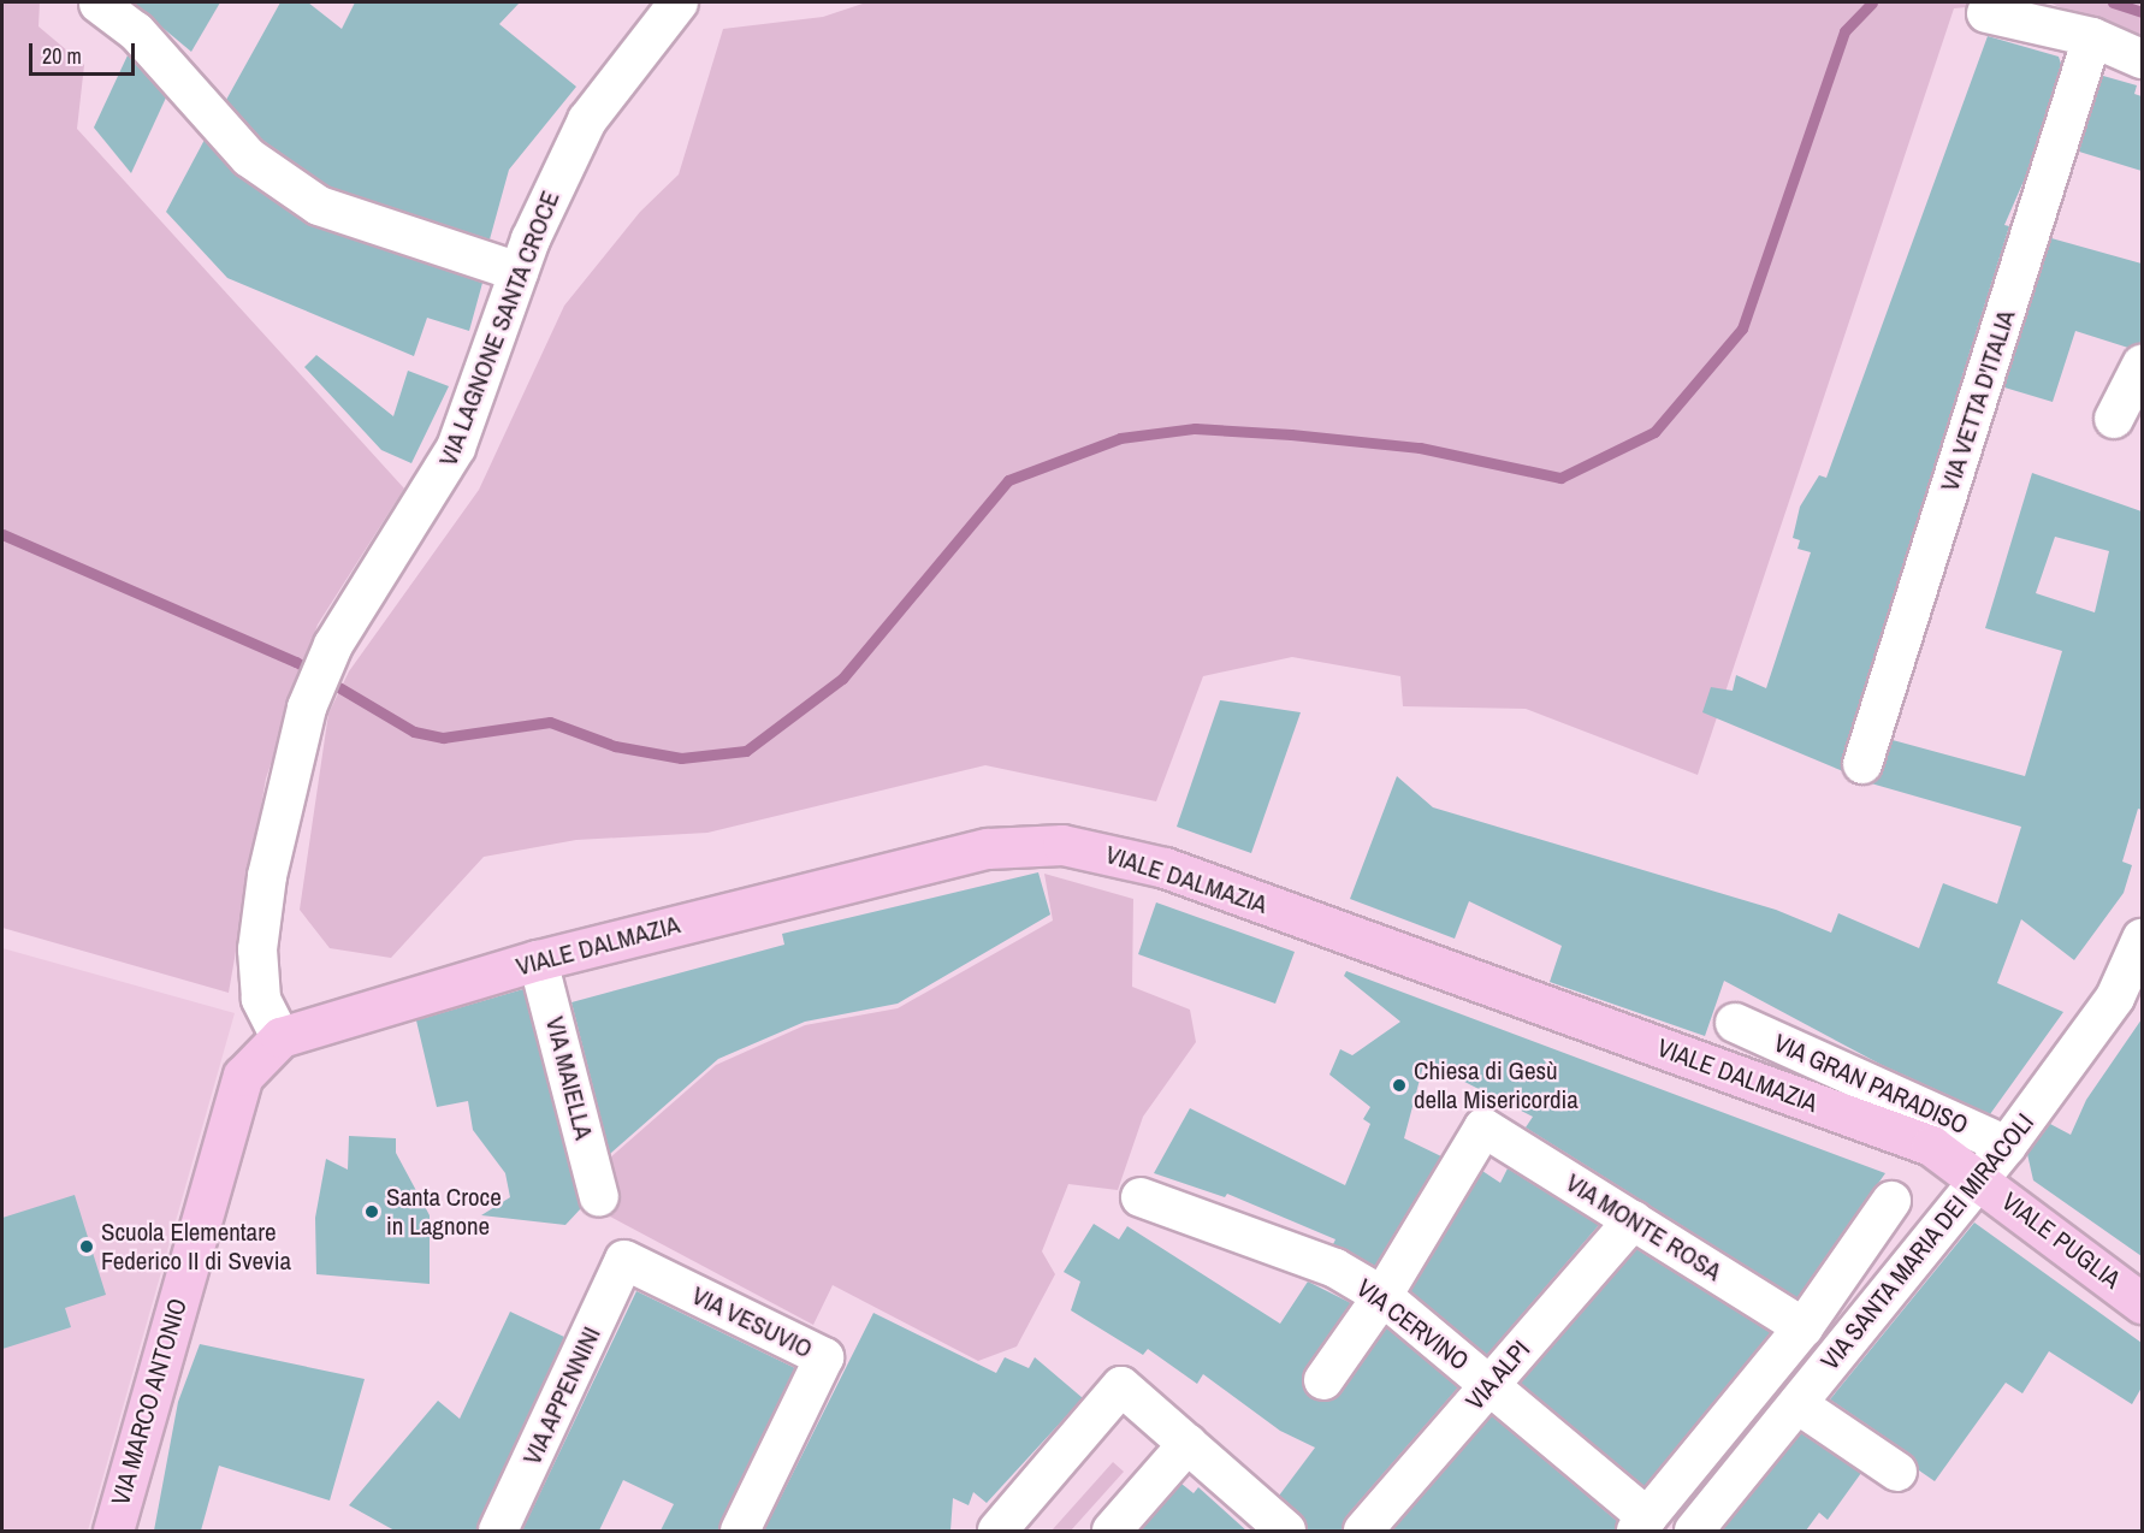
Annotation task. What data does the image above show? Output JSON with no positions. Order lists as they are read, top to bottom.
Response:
{
  "streets": {
    "main road": ["VIALE DALMAZIA", "VIALE PUGLIA", "VIA MARCO ANTONIO"],
    "street": [
      "VIA LAGNONE SANTA CROCE",
      "VIA VETTA D'ITALIA",
      "VIA MAIELLA",
      "VIA GRAN PARADISO",
      "VIA MONTE ROSA",
      "VIA SANTA MARIA DEI MIRACOLI",
      "VIA VESUVIO",
      "VIA CERVINO",
      "VIA ALPI",
      "VIA APPENNINI"
    ]
  },
  "crossings": [
    ["VIA LAGNONE SANTA CROCE", "VIALE DALMAZIA"],
    ["VIA LAGNONE SANTA CROCE", "VIA MARCO ANTONIO"],
    ["VIALE DALMAZIA", "VIA MAIELLA"],
    ["VIALE DALMAZIA", "VIALE PUGLIA"],
    ["VIALE DALMAZIA", "VIA SANTA MARIA DEI MIRACOLI"],
    ["VIALE DALMAZIA", "VIA MARCO ANTONIO"],
    ["VIA GRAN PARADISO", "VIA SANTA MARIA DEI MIRACOLI"],
    ["VIA MONTE ROSA", "VIA SANTA MARIA DEI MIRACOLI"],
    ["VIA MONTE ROSA", "VIA CERVINO"],
    ["VIA MONTE ROSA", "VIA ALPI"],
    ["VIALE PUGLIA", "VIA SANTA MARIA DEI MIRACOLI"],
    ["VIA SANTA MARIA DEI MIRACOLI", "VIA CERVINO"],
    ["VIA VESUVIO", "VIA APPENNINI"],
    ["VIA CERVINO", "VIA ALPI"]
  ],
  "places": ["Chiesa di Gesù della Misericordia", "Santa Croce in Lagnone", "Scuola Elementare Federico II di Svevia"],
  "scale_bar": "20 m"
}
